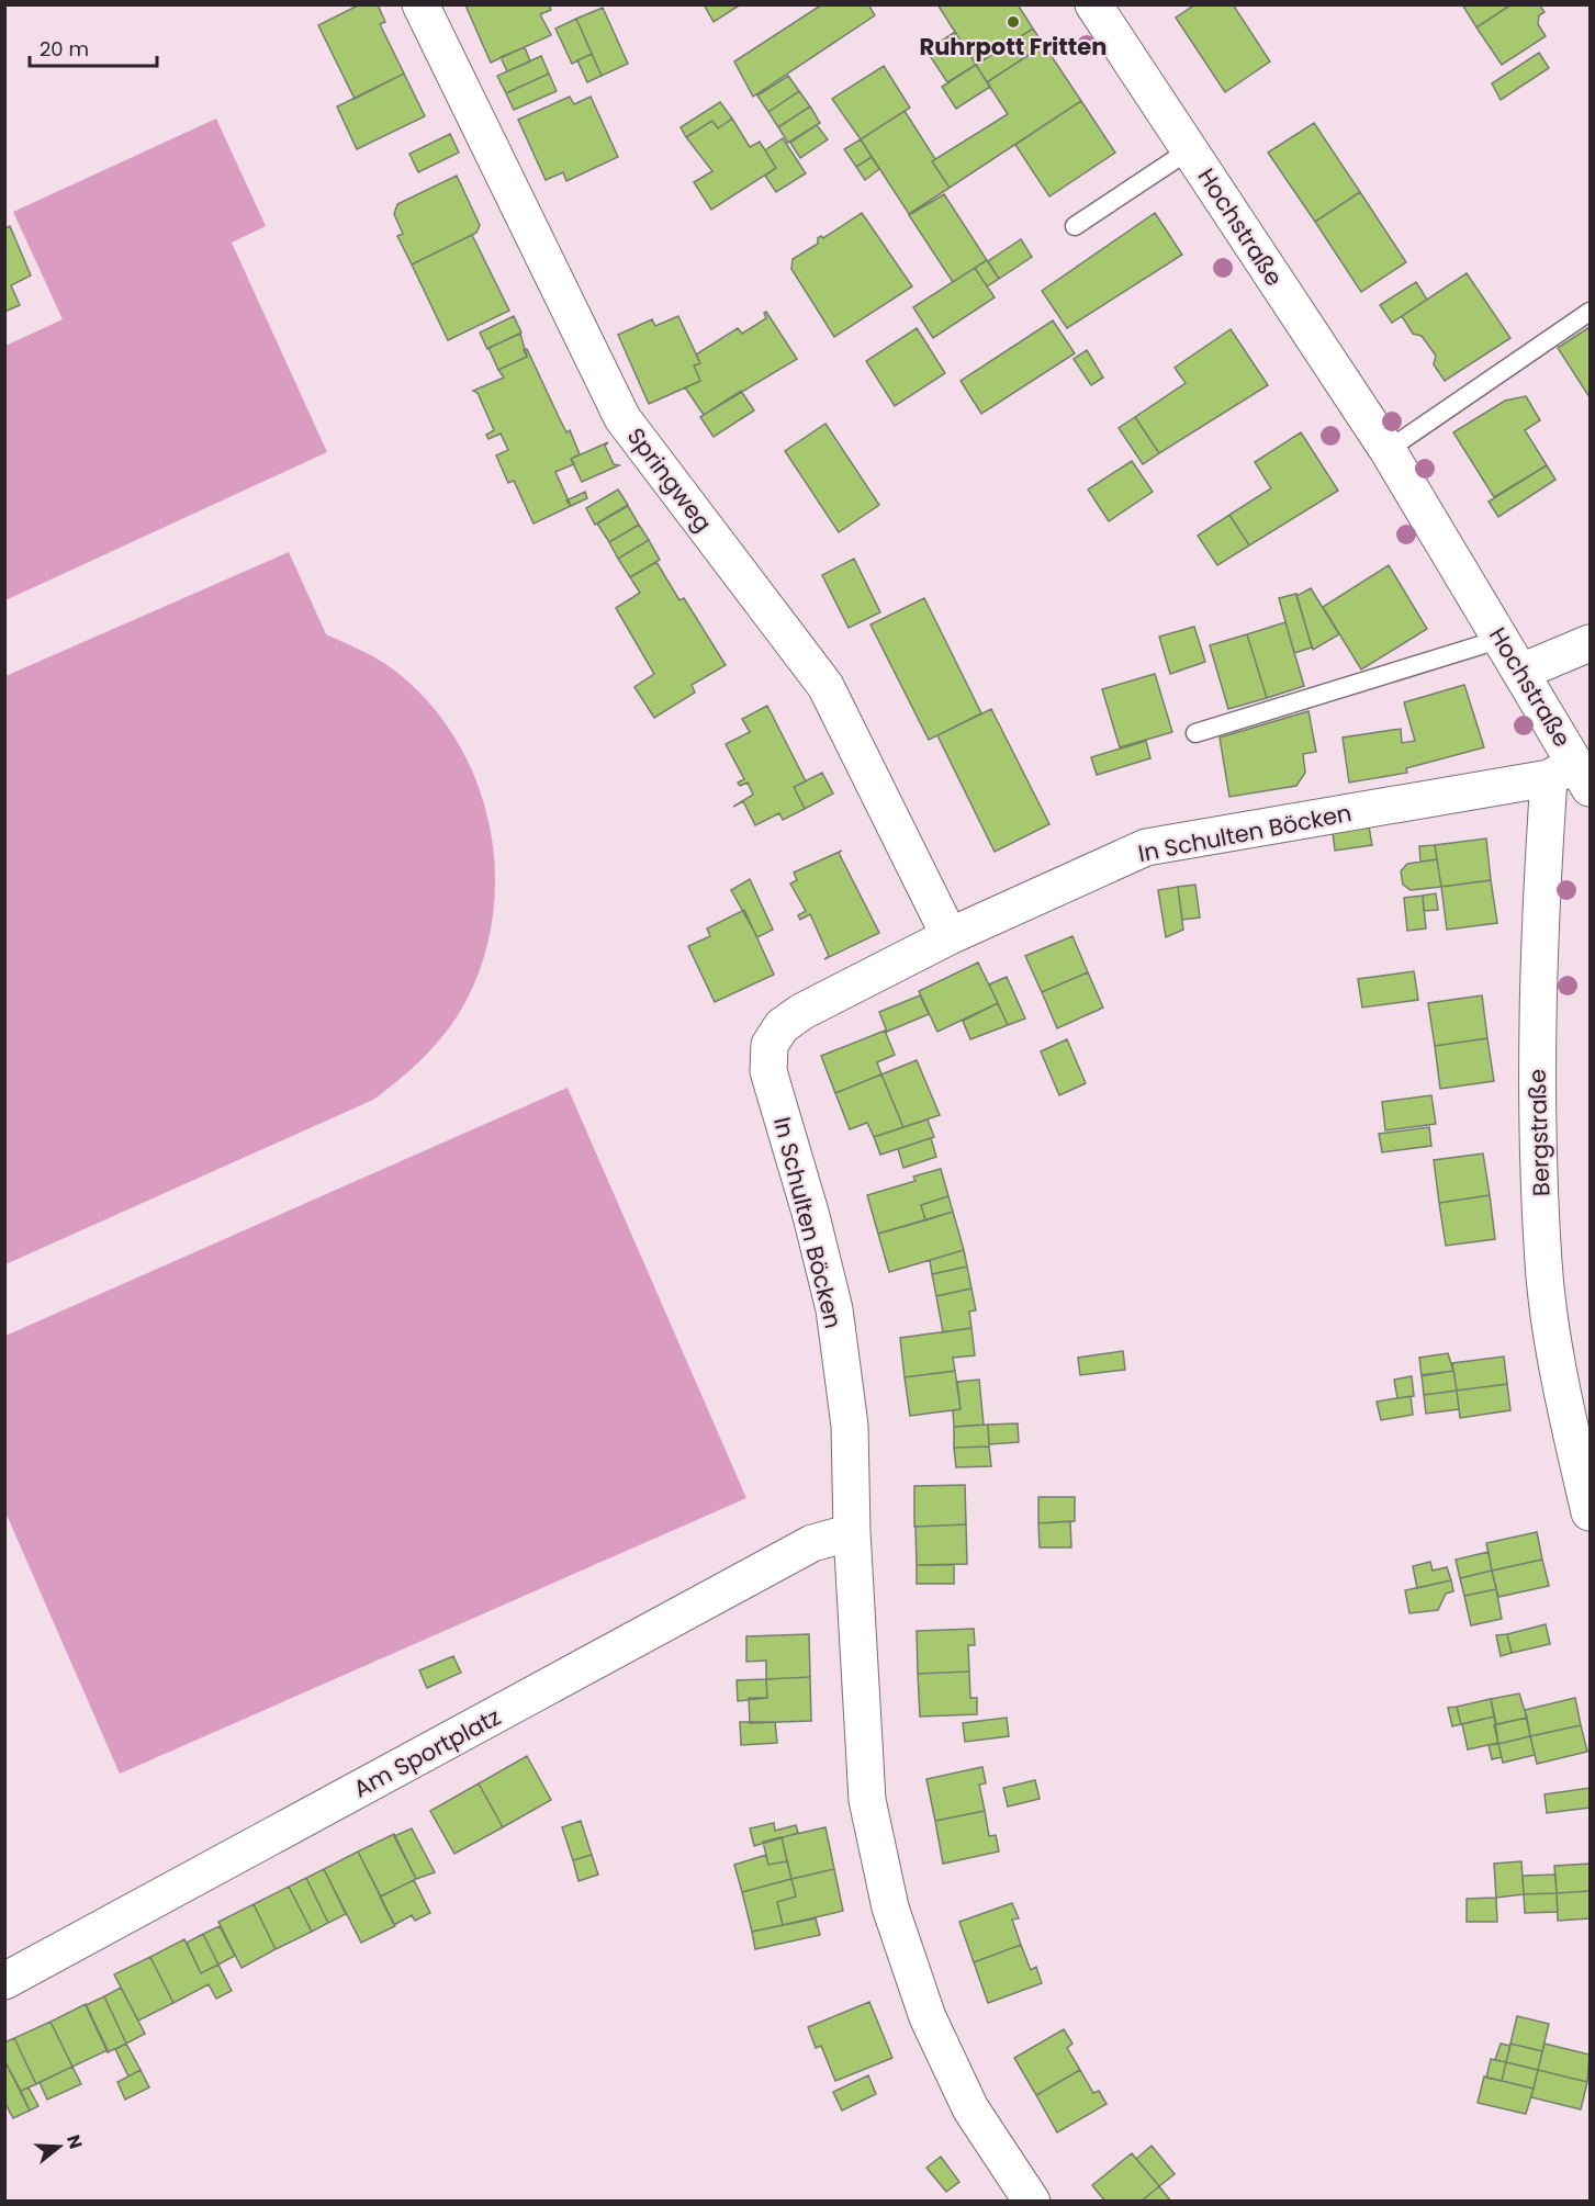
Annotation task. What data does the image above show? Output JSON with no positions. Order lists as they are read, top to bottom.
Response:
{
  "streets": {
    "street": [
      "Hochstraße",
      "Springweg",
      "In Schulten Böcken",
      "Bergstraße",
      "Am Sportplatz"
    ]
  },
  "crossings": [
    ["Hochstraße", "In Schulten Böcken"],
    ["Hochstraße", "Bergstraße"],
    ["Springweg", "In Schulten Böcken"],
    ["In Schulten Böcken", "Bergstraße"],
    ["In Schulten Böcken", "Am Sportplatz"]
  ],
  "places": ["Ruhrpott Fritten"],
  "scale_bar": "20 m",
  "north": "right"
}
